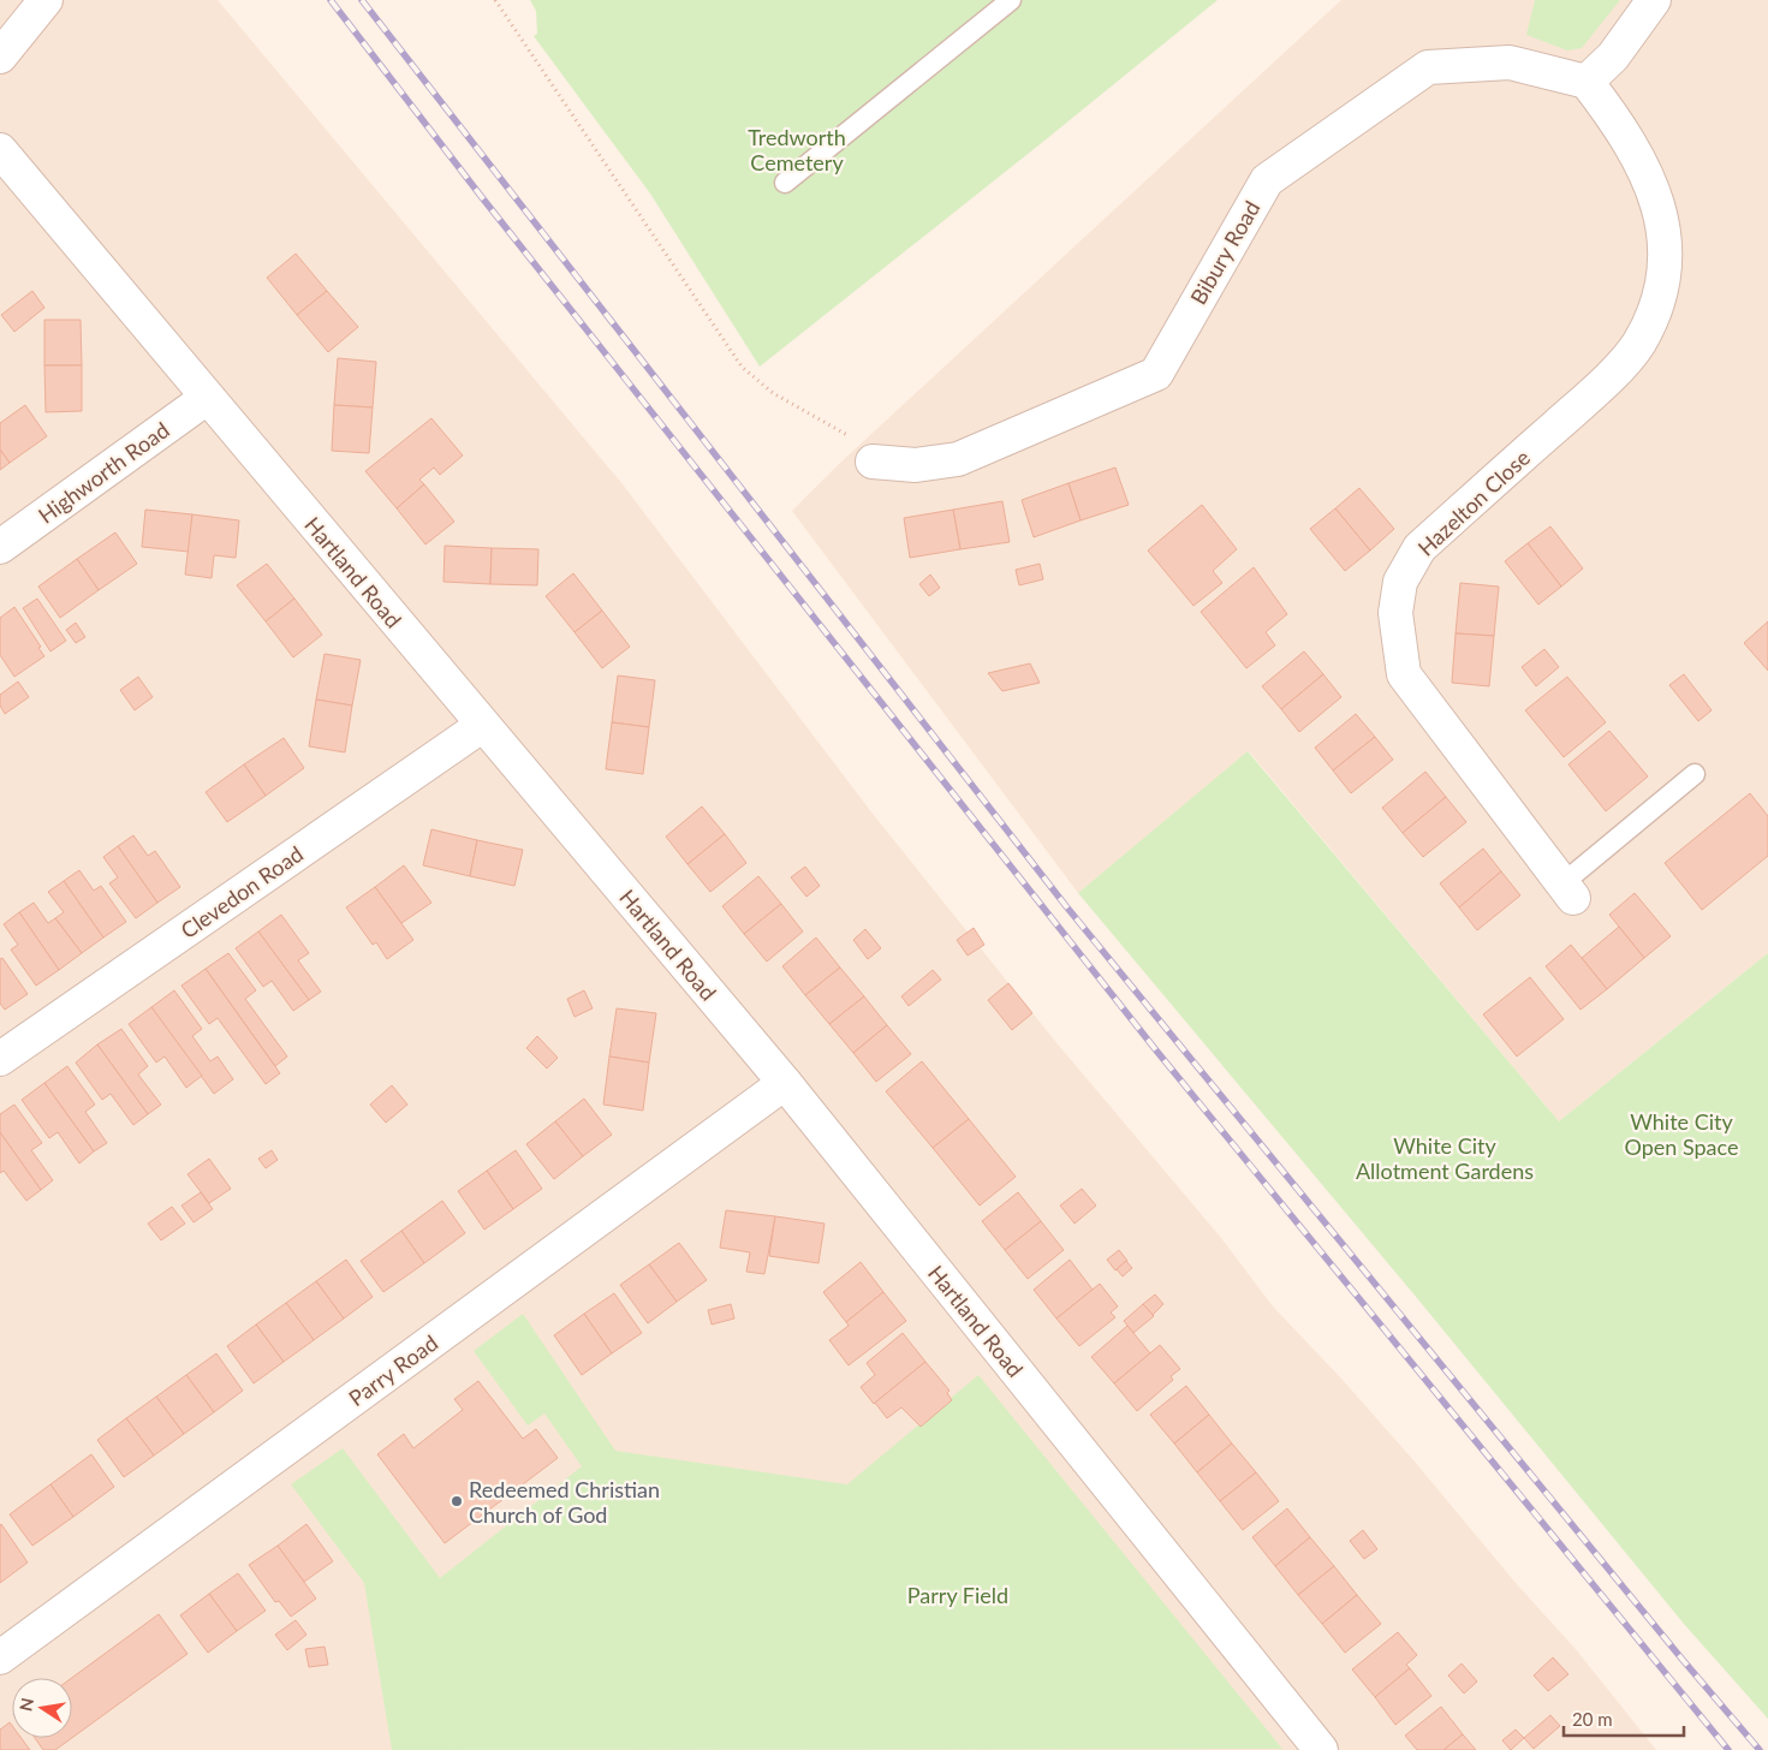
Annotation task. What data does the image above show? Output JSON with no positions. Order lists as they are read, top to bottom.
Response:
{
  "streets": {
    "street": [
      "Bibury Road",
      "Highworth Road",
      "Hazelton Close",
      "Hartland Road",
      "Clevedon Road",
      "Parry Road"
    ]
  },
  "crossings": [
    ["Bibury Road", "Hazelton Close"],
    ["Highworth Road", "Hartland Road"],
    ["Hartland Road", "Clevedon Road"],
    ["Hartland Road", "Parry Road"]
  ],
  "parks": [
    "Tredworth Cemetery",
    "White City Open Space",
    "White City Allotment Gardens",
    "Parry Field"
  ],
  "places": ["Redeemed Christian Church of God"],
  "scale_bar": "20 m",
  "north": "left"
}
